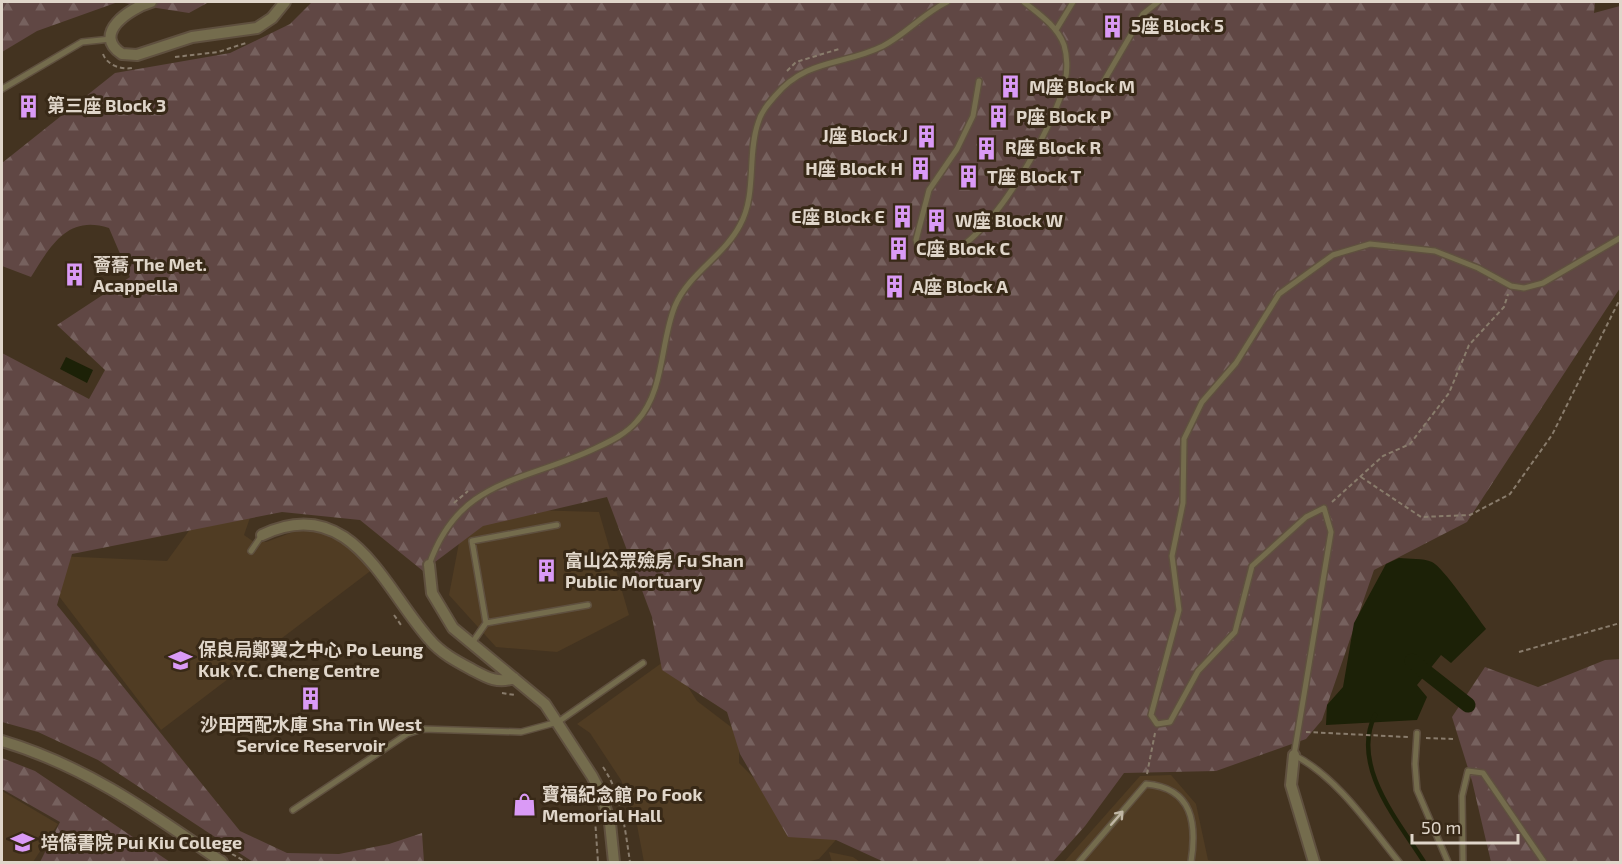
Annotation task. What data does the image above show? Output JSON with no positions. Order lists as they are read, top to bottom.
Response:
{
  "places": {
    "building": [
      "5座 Block 5",
      "M座 Block M",
      "第三座 Block 3",
      "P座 Block P",
      "J座 Block J",
      "R座 Block R",
      "H座 Block H",
      "T座 Block T",
      "E座 Block E",
      "W座 Block W",
      "C座 Block C",
      "薈蕎 The Met. Acappella",
      "A座 Block A",
      "富山公眾殮房 Fu Shan Public Mortuary",
      "沙田西配水庫 Sha Tin West Service Reservoir"
    ],
    "school or university": ["保良局鄭翼之中心 Po Leung Kuk Y.C. Cheng Centre", "培僑書院 Pui Kiu College"],
    "shop": ["寶福紀念館 Po Fook Memorial Hall"]
  },
  "scale_bar": "50 m"
}
